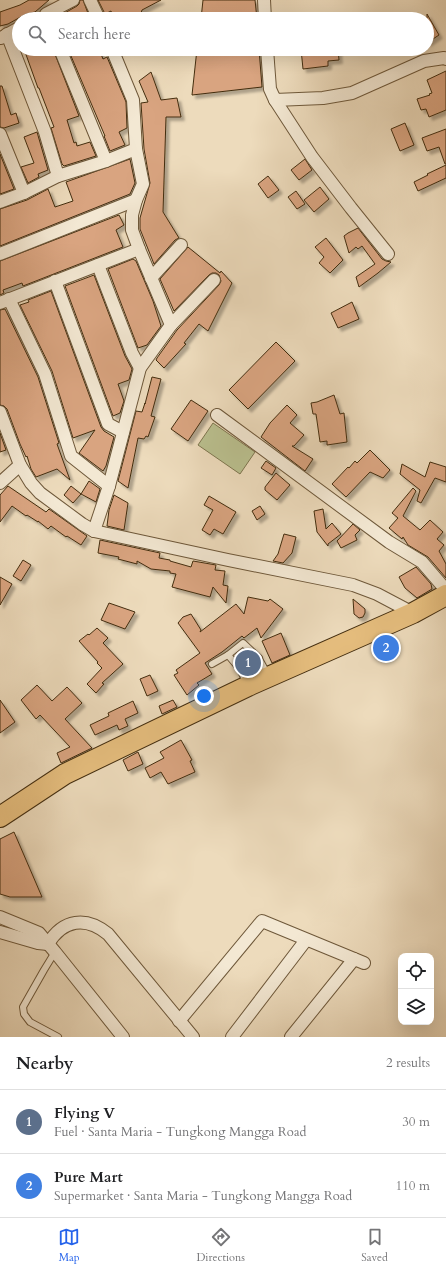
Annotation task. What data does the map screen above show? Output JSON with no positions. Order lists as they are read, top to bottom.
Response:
{
  "page": {
    "search": "Search here",
    "pins": ["2", "1"],
    "heading": ["Nearby", "2 results"],
    "list": [
      {
        "mark": "1",
        "name": "Flying V",
        "note": "Fuel · Santa Maria - Tungkong Mangga Road",
        "value": "30 m"
      },
      {
        "mark": "2",
        "name": "Pure Mart",
        "note": "Supermarket · Santa Maria - Tungkong Mangga Road",
        "value": "110 m"
      }
    ],
    "nav": ["Map", "Directions", "Saved"]
  }
}
